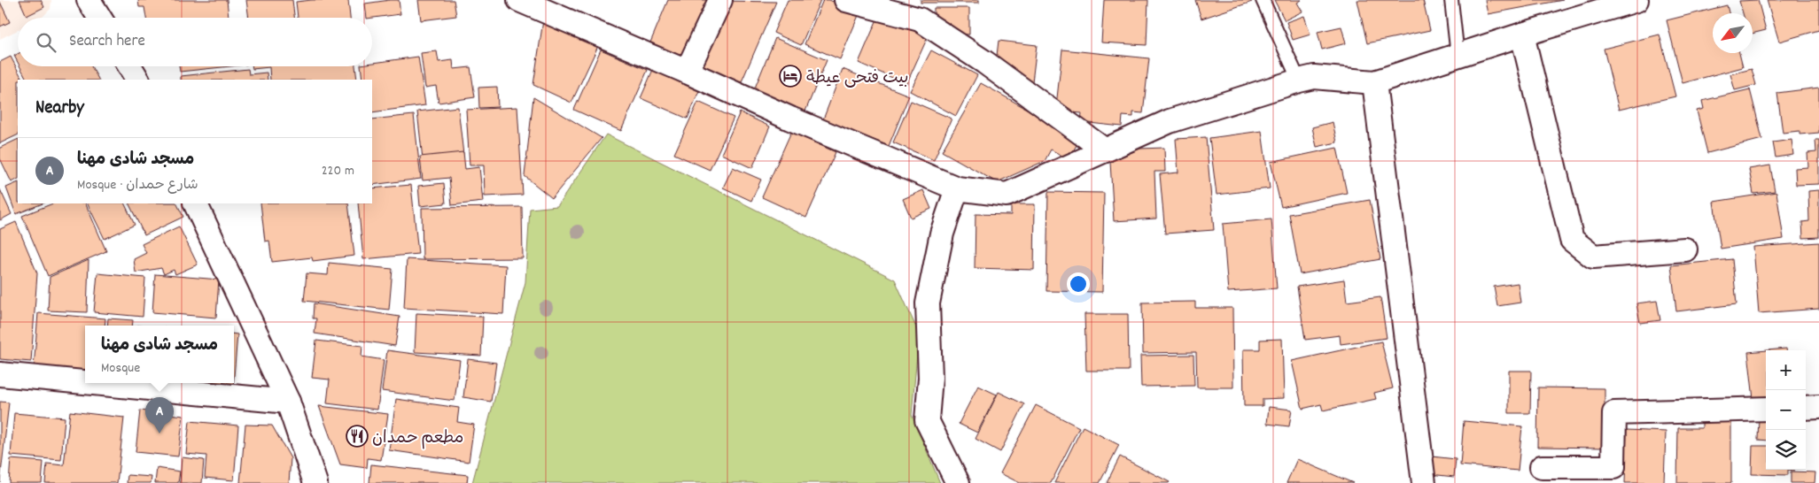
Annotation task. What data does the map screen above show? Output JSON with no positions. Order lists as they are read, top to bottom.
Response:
{
  "places": {
    "hotel": ["بيت فتحى عيطة"],
    "restaurant": ["مطعم حمدان"]
  },
  "north": "bottom left",
  "page": {
    "search": "Search here",
    "heading": "Nearby",
    "list": [
      {
        "mark": "A",
        "name": "مسجد شادى مهنا",
        "note": "Mosque · شارع حمدان",
        "value": "220 m"
      }
    ],
    "popup": ["مسجد شادى مهنا", "Mosque"],
    "map_buttons": ["+", "−"],
    "pins": "A"
  }
}
